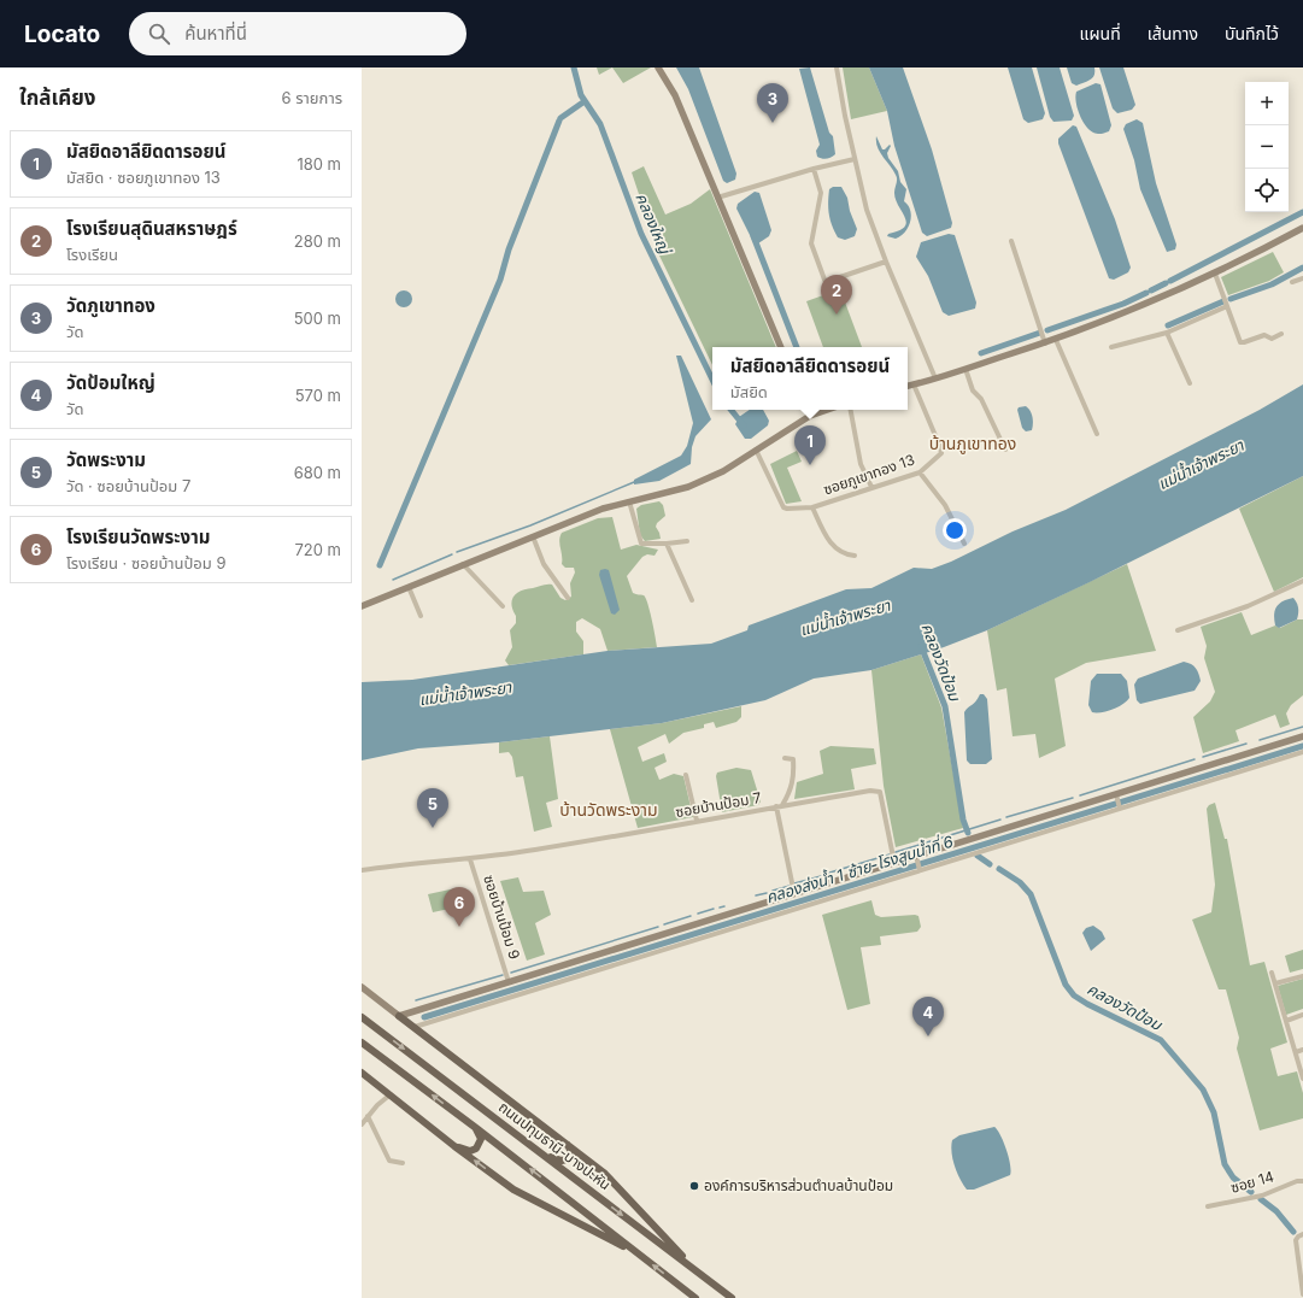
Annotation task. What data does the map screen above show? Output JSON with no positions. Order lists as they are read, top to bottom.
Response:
{
  "streets": {
    "main road": ["ถนนปทุมธานี-บางปะหัน"],
    "street": [
      "ซอยภูเขาทอง 13",
      "ซอยบ้านป้อม 7",
      "ซอยบ้านป้อม 9",
      "ซอย 14"
    ]
  },
  "crossings": [
    ["ซอยบ้านป้อม 7", "ซอยบ้านป้อม 9"]
  ],
  "districts": ["บ้านภูเขาทอง", "บ้านวัดพระงาม"],
  "water": [
    "คลองใหญ่",
    "แม่น้ำเจ้าพระยา",
    "คลองวัดป้อม",
    "คลองส่งน้ำ 1 ซ้าย-โรงสูบน้ำที่ 6"
  ],
  "places": ["องค์การบริหารส่วนตำบลบ้านป้อม"],
  "page": {
    "header": "Locato",
    "search": "ค้นหาที่นี่",
    "nav": ["แผนที่", "เส้นทาง", "บันทึกไว้"],
    "heading": ["ใกล้เคียง", "6 รายการ"],
    "map_buttons": ["+", "−"],
    "pins": [
      "3",
      "2",
      "1",
      "5",
      "6",
      "4"
    ],
    "list": [
      {
        "mark": "1",
        "name": "มัสยิดอาลียิดดารอยน์",
        "note": "มัสยิด · ซอยภูเขาทอง 13",
        "value": "180 m"
      },
      {
        "mark": "2",
        "name": "โรงเรียนสุดินสหราษฎร์",
        "note": "โรงเรียน",
        "value": "280 m"
      },
      {
        "mark": "3",
        "name": "วัดภูเขาทอง",
        "note": "วัด",
        "value": "500 m"
      },
      {
        "mark": "4",
        "name": "วัดป้อมใหญ่",
        "note": "วัด",
        "value": "570 m"
      },
      {
        "mark": "5",
        "name": "วัดพระงาม",
        "note": "วัด · ซอยบ้านป้อม 7",
        "value": "680 m"
      },
      {
        "mark": "6",
        "name": "โรงเรียนวัดพระงาม",
        "note": "โรงเรียน · ซอยบ้านป้อม 9",
        "value": "720 m"
      }
    ],
    "popup": ["มัสยิดอาลียิดดารอยน์", "มัสยิด"]
  }
}
